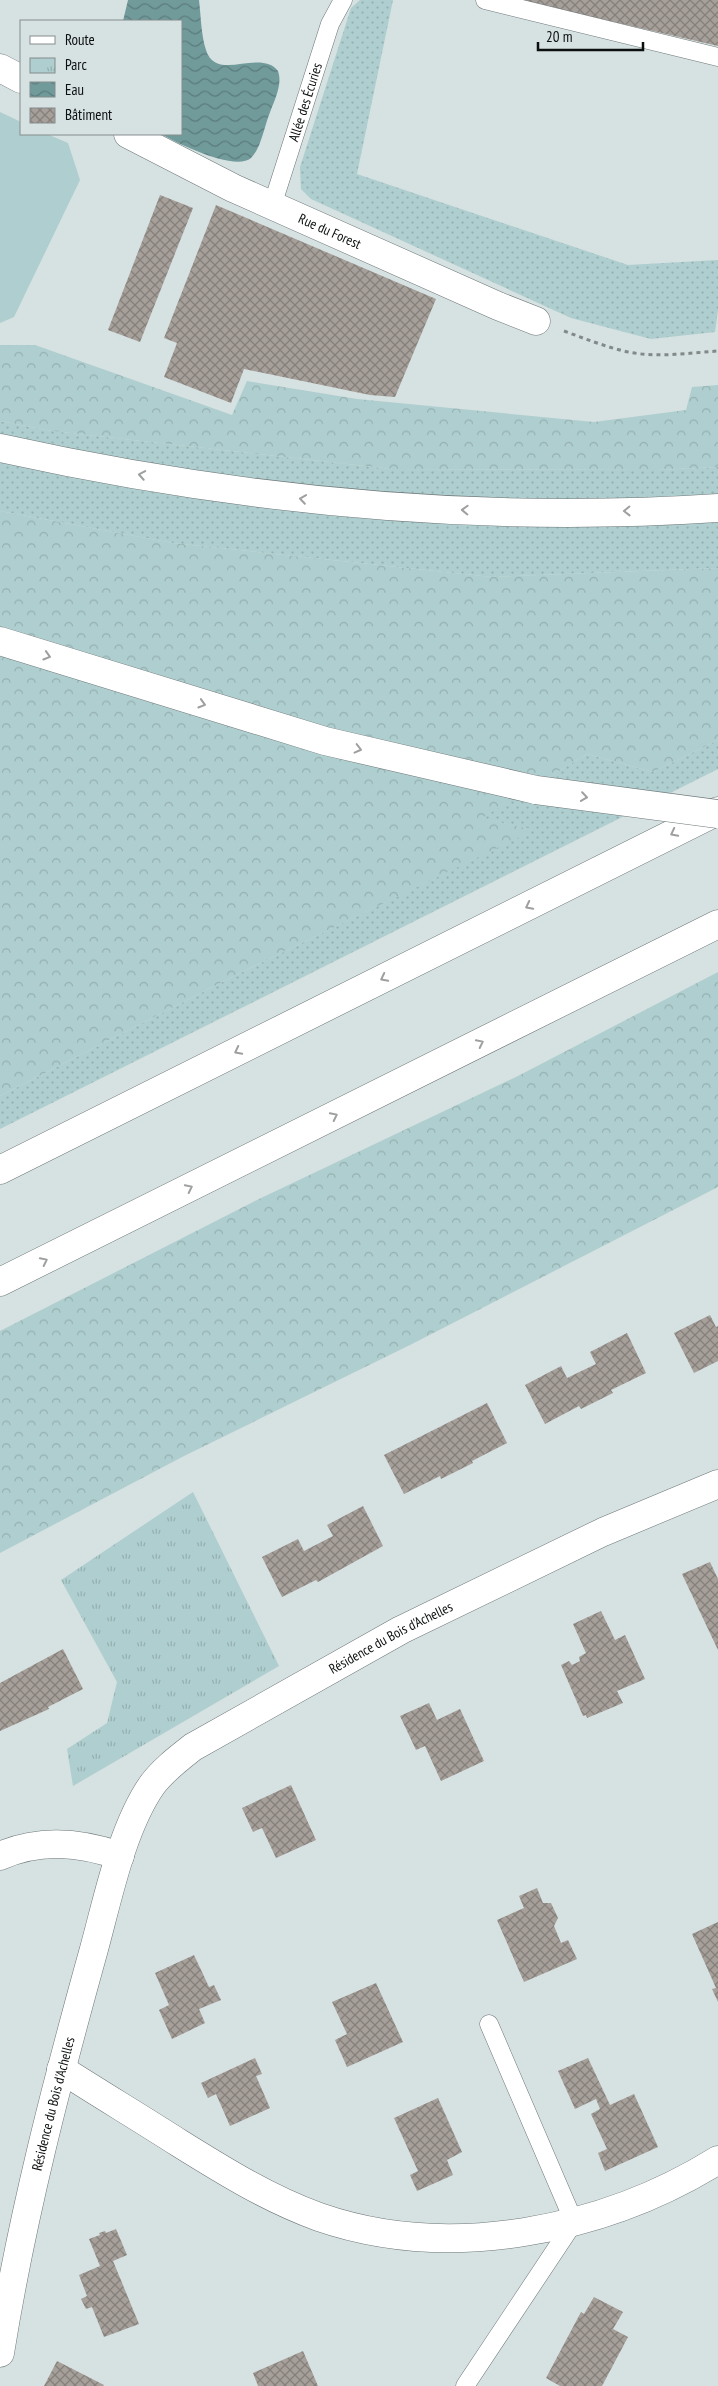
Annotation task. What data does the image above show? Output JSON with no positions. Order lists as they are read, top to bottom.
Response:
{
  "streets": {
    "main road": ["Rue du Forest", "Résidence du Bois d'Achelles"],
    "lane": ["Allée des Écuries"]
  },
  "crossings": [
    ["Allée des Écuries", "Rue du Forest"]
  ],
  "legend": [
    "Route",
    "Parc",
    "Eau",
    "Bâtiment"
  ],
  "scale_bar": "20 m"
}
